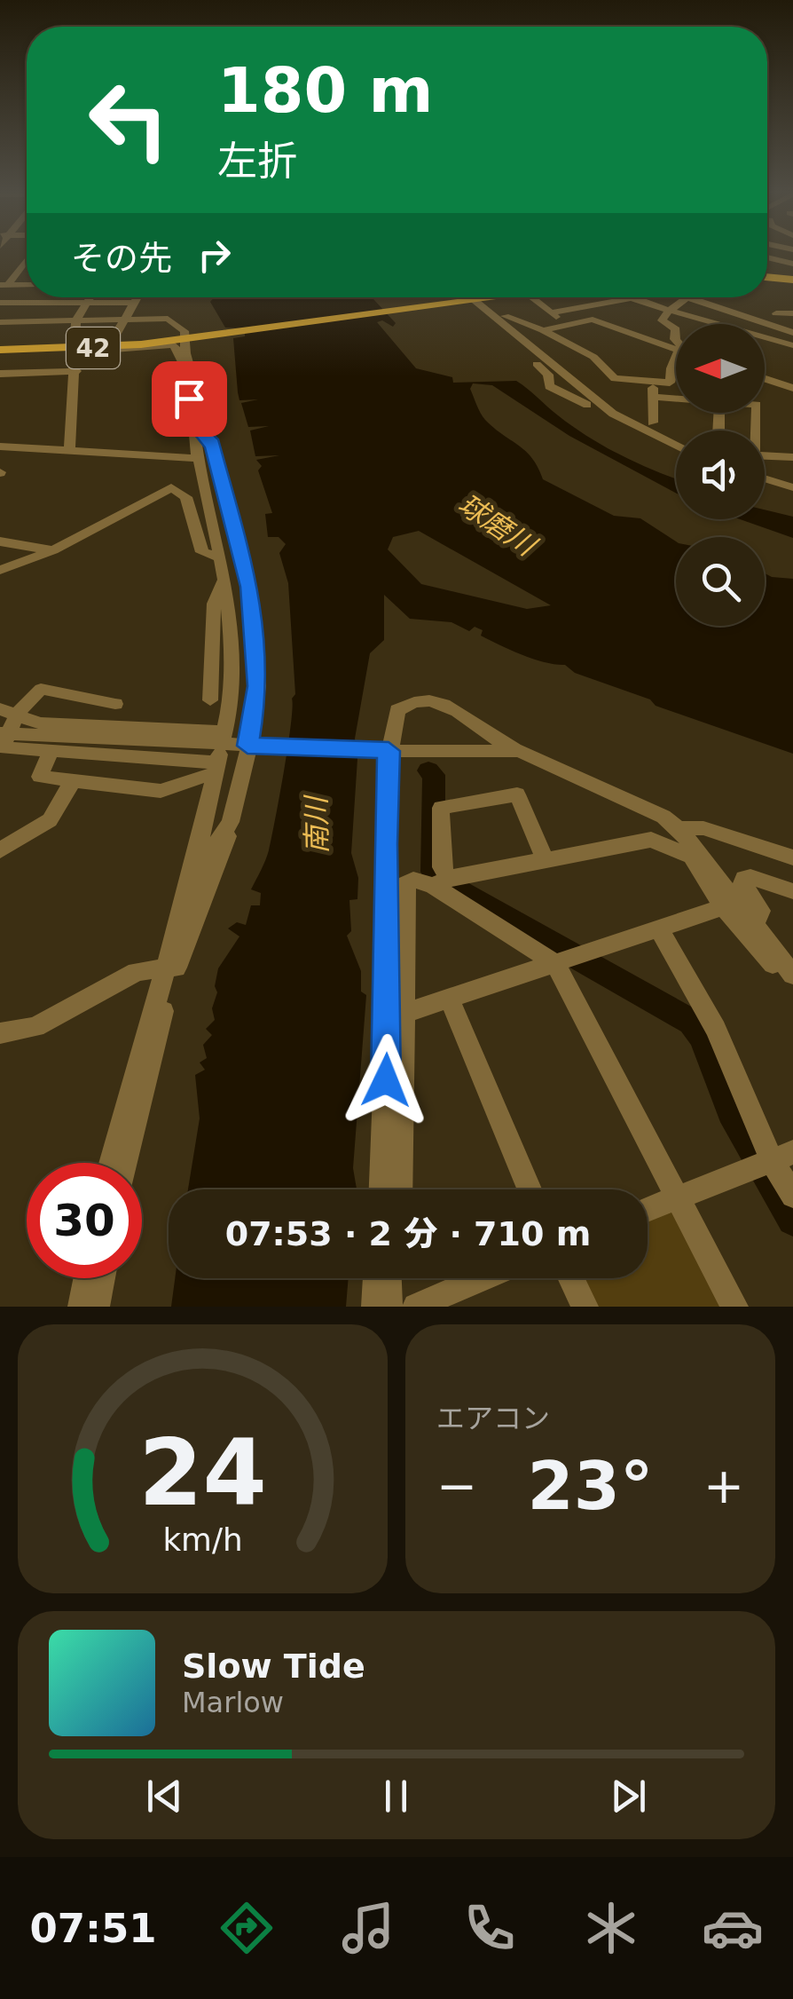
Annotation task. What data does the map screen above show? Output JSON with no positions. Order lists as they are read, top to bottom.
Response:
{
  "streets": {
    "main road": ["42"]
  },
  "water": ["球磨川", "南川"],
  "north": "left",
  "page": {
    "turn": ["180 m", "左折"],
    "then": "その先",
    "limit": "30",
    "trip": "07:53 · 2 分 · 710 m",
    "tile": "エアコン",
    "heat": ["−", "23°", "+"],
    "song": ["Slow Tide", "Marlow"],
    "tabs": "07:51",
    "gauge": ["24", "km/h"]
  }
}
